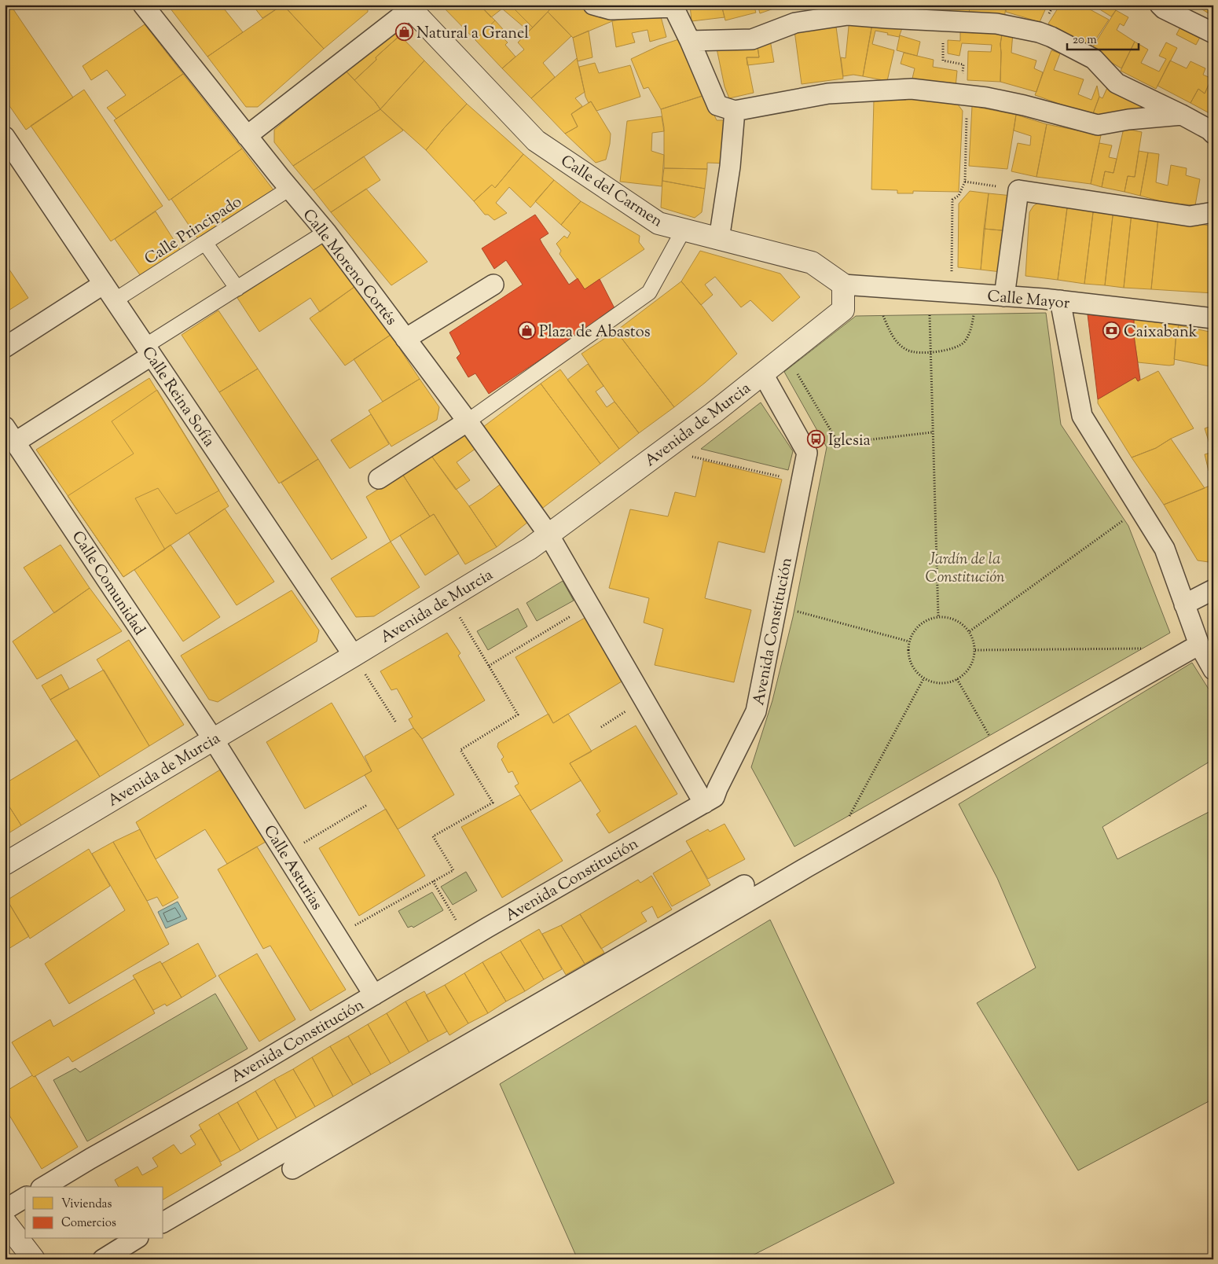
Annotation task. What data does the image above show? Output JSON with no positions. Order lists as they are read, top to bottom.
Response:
{
  "streets": {
    "street": [
      "Calle del Carmen",
      "Calle Principado",
      "Calle Moreno Cortés",
      "Calle Mayor",
      "Calle Reina Sofía",
      "Avenida de Murcia",
      "Calle Comunidad",
      "Avenida Constitución",
      "Calle Asturias"
    ]
  },
  "crossings": [
    ["Calle del Carmen", "Calle Mayor"],
    ["Calle del Carmen", "Avenida de Murcia"],
    ["Calle Principado", "Calle Moreno Cortés"],
    ["Calle Principado", "Calle Reina Sofía"],
    ["Calle Moreno Cortés", "Avenida de Murcia"],
    ["Calle Moreno Cortés", "Avenida Constitución"],
    ["Calle Mayor", "Avenida de Murcia"],
    ["Calle Reina Sofía", "Avenida de Murcia"],
    ["Avenida de Murcia", "Calle Comunidad"],
    ["Avenida de Murcia", "Avenida Constitución"],
    ["Avenida de Murcia", "Calle Asturias"],
    ["Calle Comunidad", "Calle Asturias"],
    ["Avenida Constitución", "Calle Asturias"]
  ],
  "parks": ["Jardín de la Constitución"],
  "places": {
    "shop": ["Natural a Granel", "Plaza de Abastos"],
    "bank": ["Caixabank"],
    "bus stop": ["Iglesia"]
  },
  "legend": ["Viviendas", "Comercios"],
  "scale_bar": "20 m"
}
